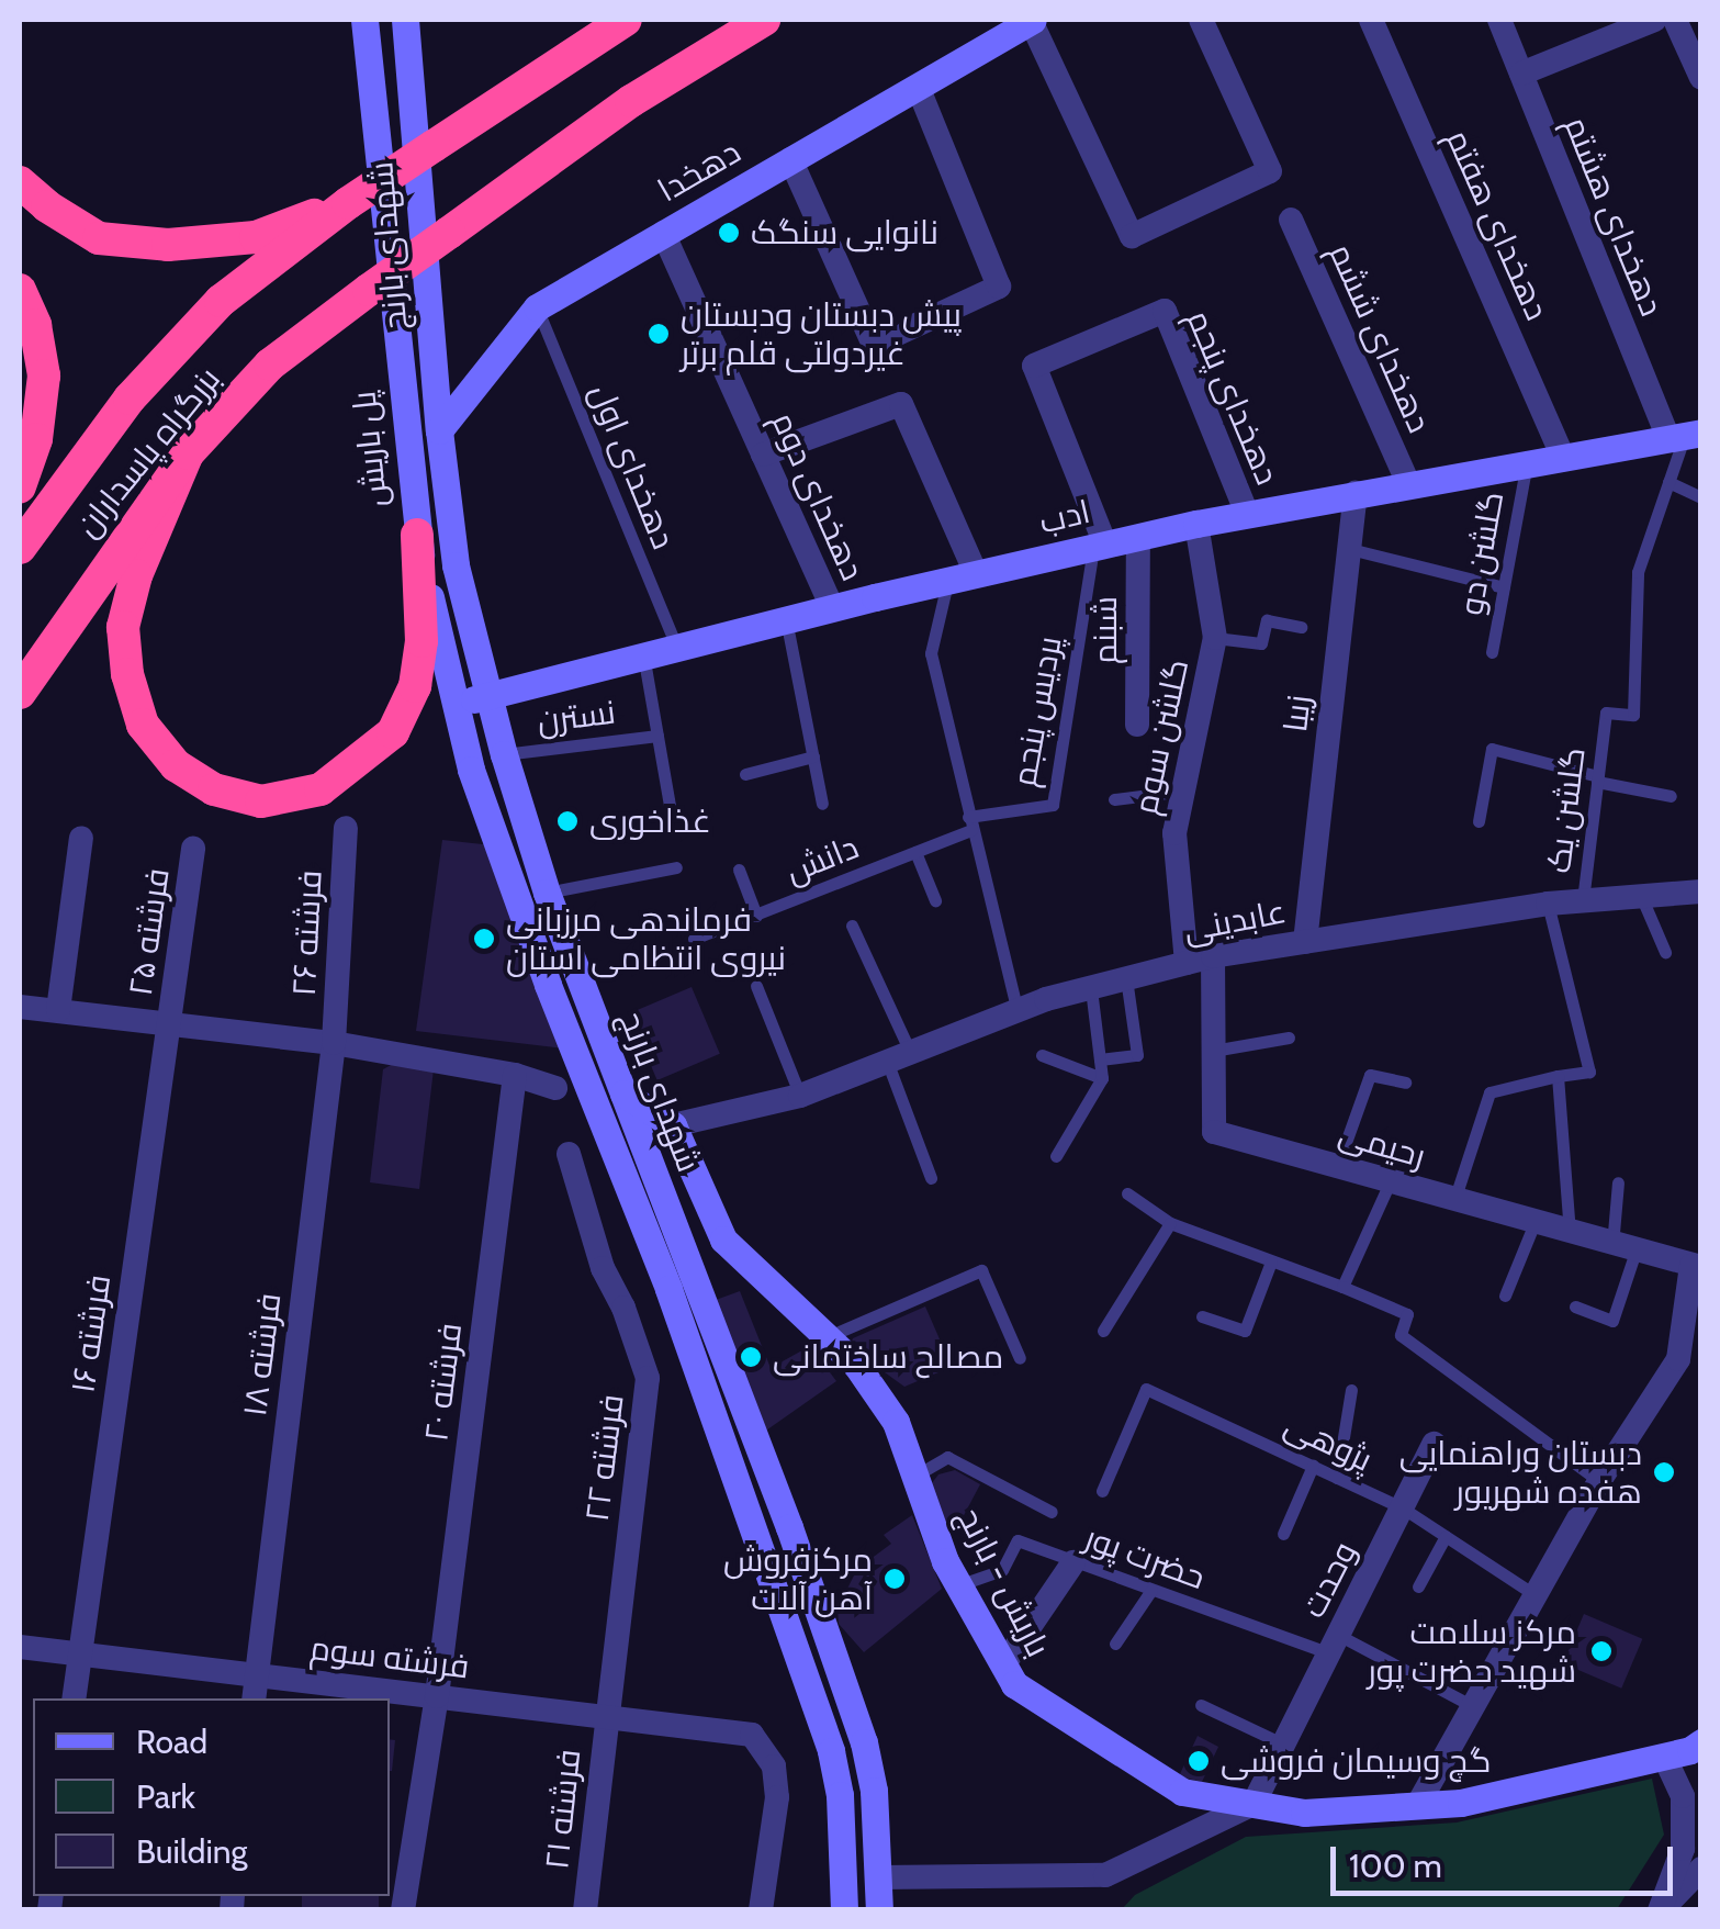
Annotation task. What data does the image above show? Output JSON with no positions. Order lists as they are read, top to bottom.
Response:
{
  "streets": {
    "highway": ["بزرگراه پاسداران"],
    "main road": [
      "دهخدا",
      "شهدای بارنج",
      "پل باریش",
      "ادب",
      "باریش - بارنج"
    ],
    "street": [
      "دهخدای هشتم",
      "دهخدای هفتم",
      "دهخدای ششم",
      "دهخدای پنجم",
      "دهخدای دوم",
      "شبنم",
      "زیبا",
      "گلشن سوم",
      "عابدینی",
      "۲۵ فرشته",
      "۲۶ فرشته",
      "رحیمی",
      "۱۶ فرشته",
      "۱۸ فرشته",
      "۲۰ فرشته",
      "۲۲ فرشته",
      "وحدت",
      "فرشته سوم",
      "۲۱ فرشته"
    ],
    "lane": [
      "دهخدای اول",
      "گلشن دو",
      "پردیس پنجم",
      "نسترن",
      "گلشن یک",
      "دانش",
      "پژوهی",
      "حضرت پور"
    ]
  },
  "crossings": [
    ["دهخدا", "شهدای بارنج"],
    ["دهخدا", "دهخدای اول"],
    ["دهخدا", "دهخدای دوم"],
    ["دهخدای هشتم", "ادب"],
    ["دهخدای هشتم", "گلشن یک"],
    ["دهخدای هفتم", "ادب"],
    ["شهدای بارنج", "پل باریش"],
    ["شهدای بارنج", "ادب"],
    ["شهدای بارنج", "نسترن"],
    ["دهخدای ششم", "ادب"],
    ["دهخدای پنجم", "ادب"],
    ["دهخدای پنجم", "پردیس پنجم"],
    ["پل باریش", "ادب"],
    ["دهخدای اول", "ادب"],
    ["دهخدای دوم", "ادب"],
    ["ادب", "گلشن دو"],
    ["ادب", "شبنم"],
    ["ادب", "پردیس پنجم"],
    ["ادب", "زیبا"],
    ["ادب", "گلشن سوم"],
    ["ادب", "گلشن یک"],
    ["پردیس پنجم", "دانش"],
    ["زیبا", "عابدینی"],
    ["گلشن سوم", "عابدینی"],
    ["گلشن یک", "عابدینی"],
    ["عابدینی", "رحیمی"],
    ["عابدینی", "باریش - بارنج"],
    ["۲۵ فرشته", "۱۶ فرشته"],
    ["۲۶ فرشته", "۱۸ فرشته"],
    ["۱۶ فرشته", "فرشته سوم"],
    ["۱۸ فرشته", "فرشته سوم"],
    ["۲۰ فرشته", "فرشته سوم"],
    ["پژوهی", "وحدت"],
    ["۲۲ فرشته", "فرشته سوم"],
    ["۲۲ فرشته", "۲۱ فرشته"],
    ["حضرت پور", "وحدت"],
    ["حضرت پور", "باریش - بارنج"],
    ["وحدت", "باریش - بارنج"],
    ["فرشته سوم", "۲۱ فرشته"]
  ],
  "places": [
    "نانوایی سنگک",
    "پیش دبستان ودبستان غیردولتی قلم برتر",
    "غذاخوری",
    "فرماندهی مرزبانی نیروی انتظامی استان",
    "مصالح ساختمانی",
    "دبستان وراهنمایی هفده شهریور",
    "مرکزفروش آهن آلات",
    "مرکز سلامت شهید حضرت پور",
    "گچ وسیمان فروشی"
  ],
  "legend": ["Road", "Park", "Building"],
  "scale_bar": "100 m"
}
